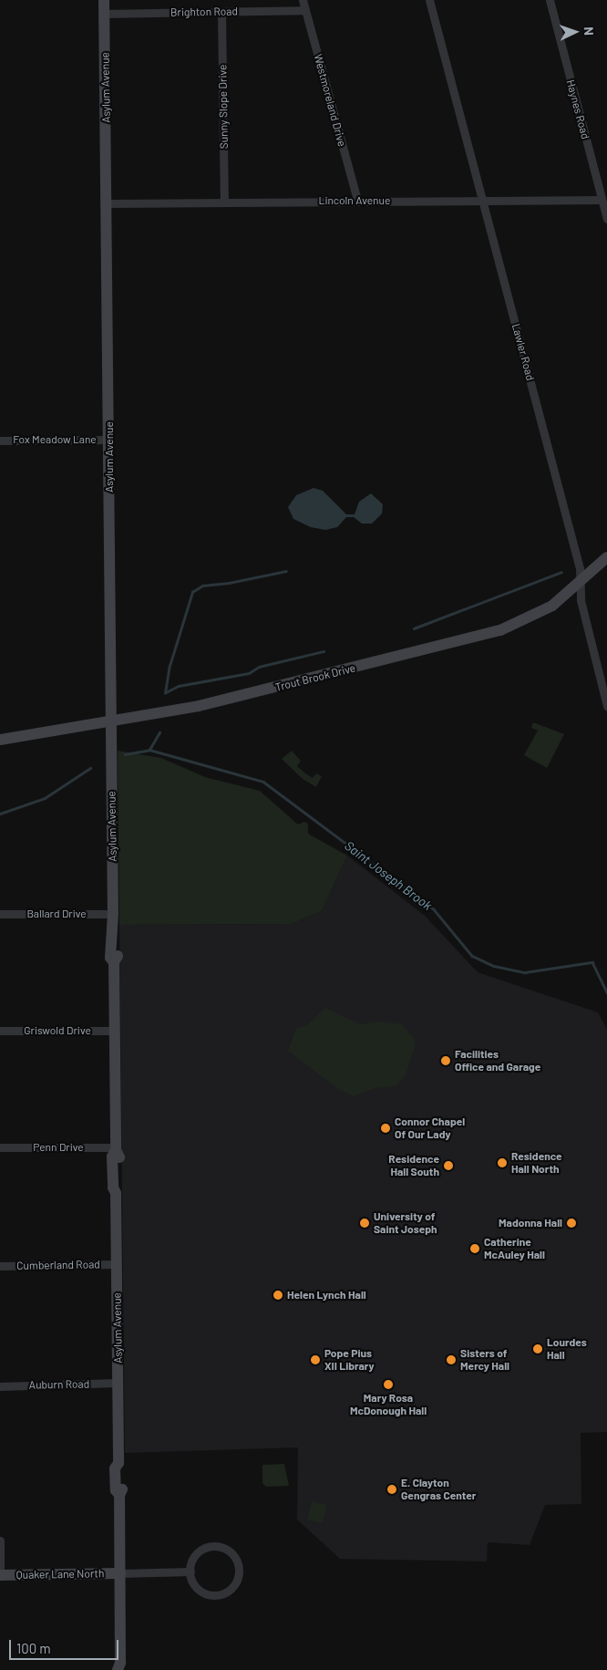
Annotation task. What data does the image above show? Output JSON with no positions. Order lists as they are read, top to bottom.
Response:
{
  "streets": {
    "main road": ["Asylum Avenue", "Trout Brook Drive", "Quaker Lane North"],
    "street": [
      "Brighton Road",
      "Westmoreland Drive",
      "Sunny Slope Drive",
      "Haynes Road",
      "Lincoln Avenue",
      "Lawler Road",
      "Fox Meadow Lane",
      "Ballard Drive",
      "Griswold Drive",
      "Penn Drive",
      "Cumberland Road",
      "Auburn Road"
    ]
  },
  "crossings": [
    ["Brighton Road", "Asylum Avenue"],
    ["Brighton Road", "Westmoreland Drive"],
    ["Brighton Road", "Sunny Slope Drive"],
    ["Asylum Avenue", "Lincoln Avenue"],
    ["Asylum Avenue", "Fox Meadow Lane"],
    ["Asylum Avenue", "Trout Brook Drive"],
    ["Asylum Avenue", "Ballard Drive"],
    ["Asylum Avenue", "Griswold Drive"],
    ["Asylum Avenue", "Penn Drive"],
    ["Asylum Avenue", "Cumberland Road"],
    ["Asylum Avenue", "Auburn Road"],
    ["Asylum Avenue", "Quaker Lane North"],
    ["Westmoreland Drive", "Lincoln Avenue"],
    ["Sunny Slope Drive", "Lincoln Avenue"],
    ["Haynes Road", "Lincoln Avenue"],
    ["Lincoln Avenue", "Lawler Road"],
    ["Lawler Road", "Trout Brook Drive"]
  ],
  "water": ["Saint Joseph Brook"],
  "places": [
    "Facilities Office and Garage",
    "Connor Chapel Of Our Lady",
    "Residence Hall North",
    "Residence Hall South",
    "University of Saint Joseph",
    "Madonna Hall",
    "Catherine McAuley Hall",
    "Helen Lynch Hall",
    "Lourdes Hall",
    "Pope Pius XII Library",
    "Sisters of Mercy Hall",
    "Mary Rosa McDonough Hall",
    "E. Clayton Gengras Center"
  ],
  "scale_bar": "100 m",
  "north": "right"
}
